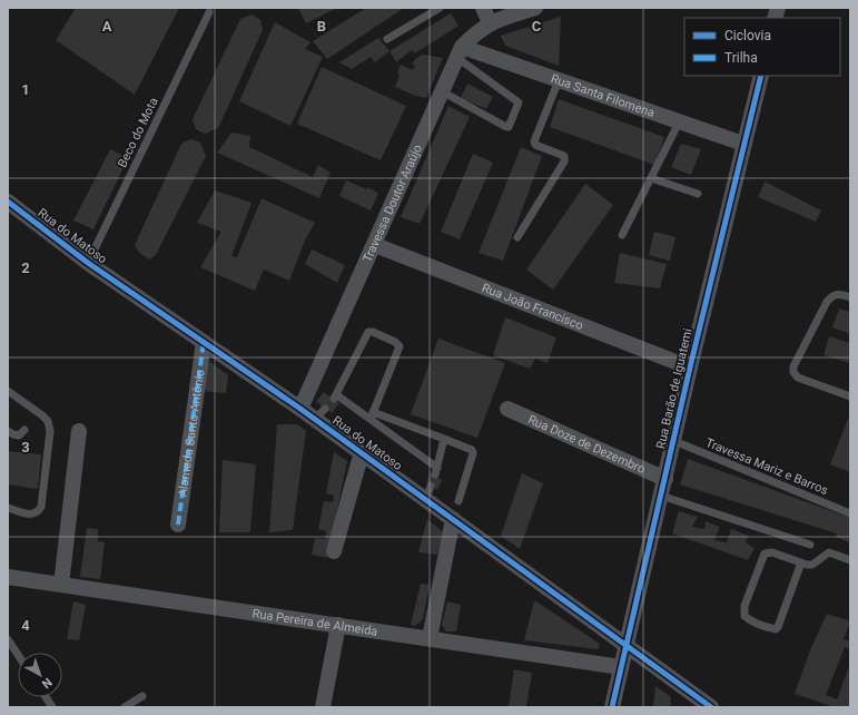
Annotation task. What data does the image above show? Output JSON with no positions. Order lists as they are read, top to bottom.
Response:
{
  "streets": {
    "street": [
      "Rua Santa Filomena",
      "Travessa Doutor Araújo",
      "Rua do Matoso",
      "Rua João Francisco",
      "Rua Barão de Iguatemi",
      "Alameda Santo Antônio",
      "Rua Doze de Dezembro",
      "Rua Pereira de Almeida"
    ],
    "lane": ["Beco do Mota", "Travessa Mariz e Barros"]
  },
  "crossings": [
    ["Rua Santa Filomena", "Travessa Doutor Araújo"],
    ["Rua Santa Filomena", "Rua Barão de Iguatemi"],
    ["Beco do Mota", "Rua do Matoso"],
    ["Travessa Doutor Araújo", "Rua do Matoso"],
    ["Travessa Doutor Araújo", "Rua João Francisco"],
    ["Rua do Matoso", "Rua Barão de Iguatemi"],
    ["Rua do Matoso", "Alameda Santo Antônio"],
    ["Rua João Francisco", "Rua Barão de Iguatemi"],
    ["Rua Barão de Iguatemi", "Rua Doze de Dezembro"],
    ["Rua Barão de Iguatemi", "Travessa Mariz e Barros"],
    ["Rua Barão de Iguatemi", "Rua Pereira de Almeida"]
  ],
  "legend": ["Ciclovia", "Trilha"],
  "north": "bottom right",
  "grid": {
    "columns": ["A", "B", "C"],
    "rows": [
      "1",
      "2",
      "3",
      "4"
    ]
  }
}
